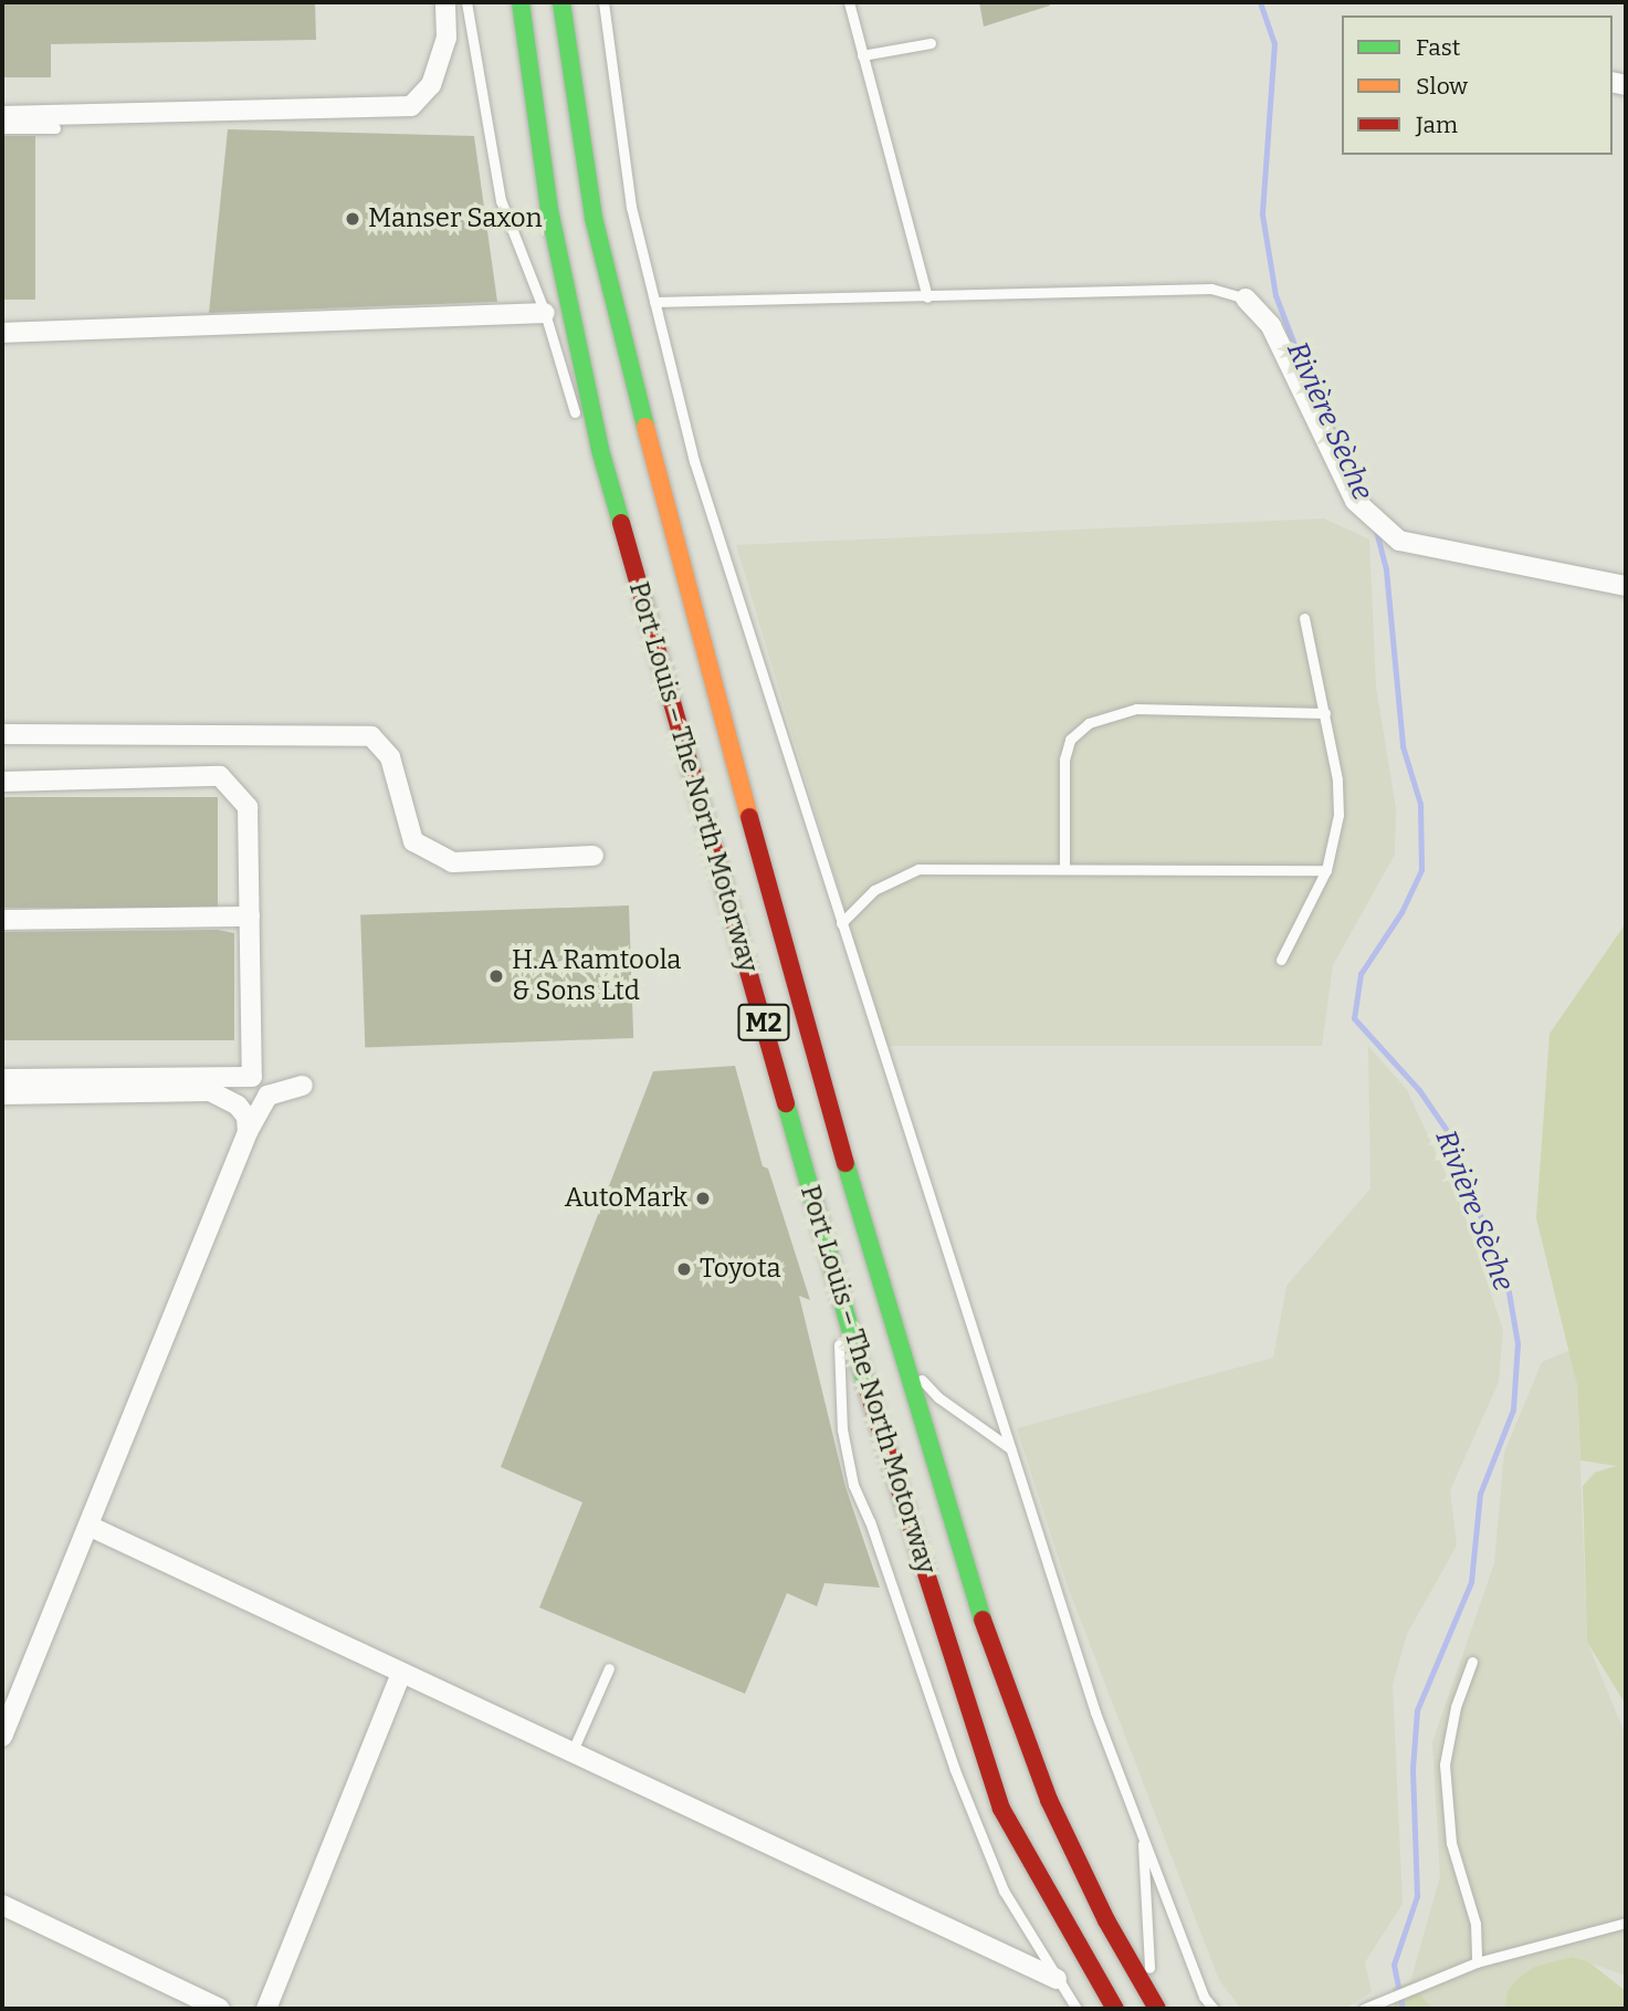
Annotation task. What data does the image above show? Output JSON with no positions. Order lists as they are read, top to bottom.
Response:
{
  "streets": {
    "highway": ["Port Louis – The North Motorway", "M2"]
  },
  "water": ["Rivière Sèche"],
  "places": [
    "Manser Saxon",
    "H.A Ramtoola & Sons Ltd",
    "AutoMark",
    "Toyota"
  ],
  "legend": ["Fast", "Slow", "Jam"]
}
